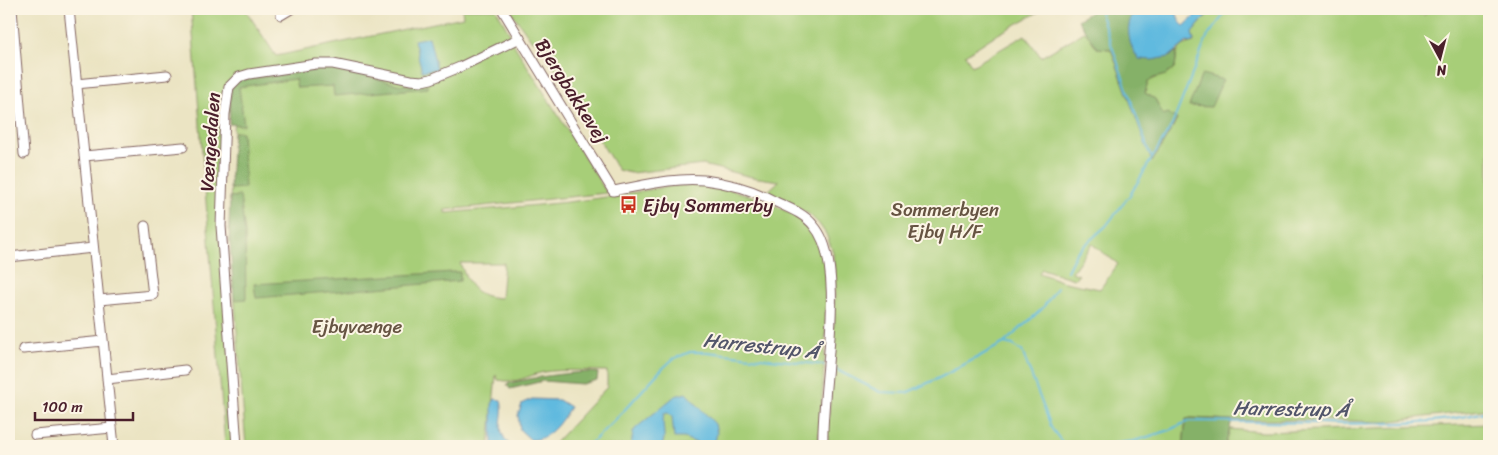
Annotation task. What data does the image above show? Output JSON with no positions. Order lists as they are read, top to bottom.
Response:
{
  "streets": {
    "street": ["Bjergbakkevej", "Vængedalen"]
  },
  "crossings": [
    ["Bjergbakkevej", "Vængedalen"]
  ],
  "water": ["Harrestrup Å"],
  "parks": ["Sommerbyen Ejby H/F", "Ejbyvænge"],
  "places": {
    "bus stop": ["Ejby Sommerby"]
  },
  "scale_bar": "100 m",
  "north": "bottom"
}
